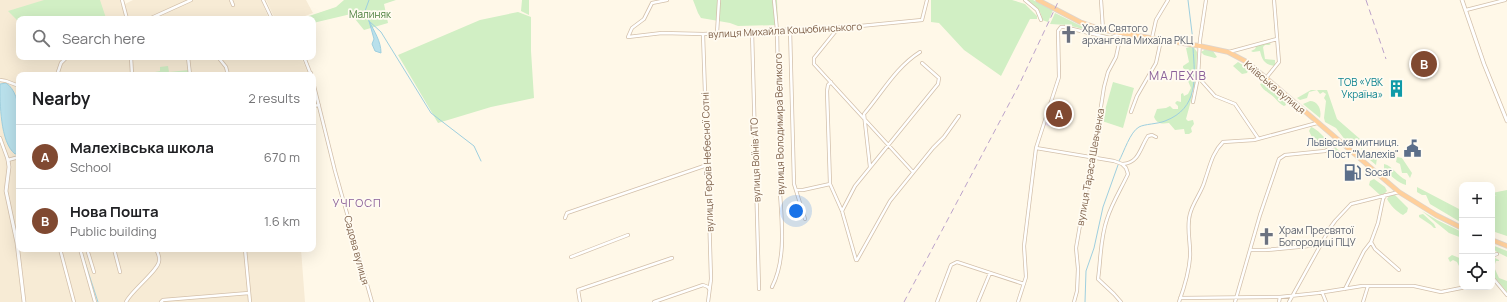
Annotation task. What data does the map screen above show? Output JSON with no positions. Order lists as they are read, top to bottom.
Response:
{
  "streets": {
    "highway": ["Київська вулиця"],
    "street": [
      "вулиця Михайла Коцюбинського",
      "вулиця Володимира Великого",
      "вулиця Воїнів АТО",
      "вулиця Героїв Небесної Сотні",
      "вулиця Тараса Шевченка",
      "Садова вулиця"
    ]
  },
  "crossings": [
    ["вулиця Михайла Коцюбинського", "вулиця Володимира Великого"],
    ["вулиця Михайла Коцюбинського", "вулиця Воїнів АТО"],
    ["вулиця Михайла Коцюбинського", "вулиця Героїв Небесної Сотні"],
    ["Київська вулиця", "вулиця Тараса Шевченка"]
  ],
  "districts": ["МАЛЕХІВ", "УЧГОСП"],
  "parks": ["Малиняк"],
  "places": {
    "church": ["Храм Святого архангела Михаїла РКЦ", "Храм Пресвятої Богородиці ПЦУ"],
    "building": ["ТОВ «УВК Україна»"],
    "public building": ["Львівська митниця. Пост \"Малехів\""],
    "fuel station": ["Socar"]
  },
  "page": {
    "search": "Search here",
    "pins": ["B", "A"],
    "heading": ["Nearby", "2 results"],
    "list": [
      {
        "mark": "A",
        "name": "Малехівська школа",
        "note": "School",
        "value": "670 m"
      },
      {
        "mark": "B",
        "name": "Нова Пошта",
        "note": "Public building",
        "value": "1.6 km"
      }
    ],
    "map_buttons": ["+", "−"]
  }
}
